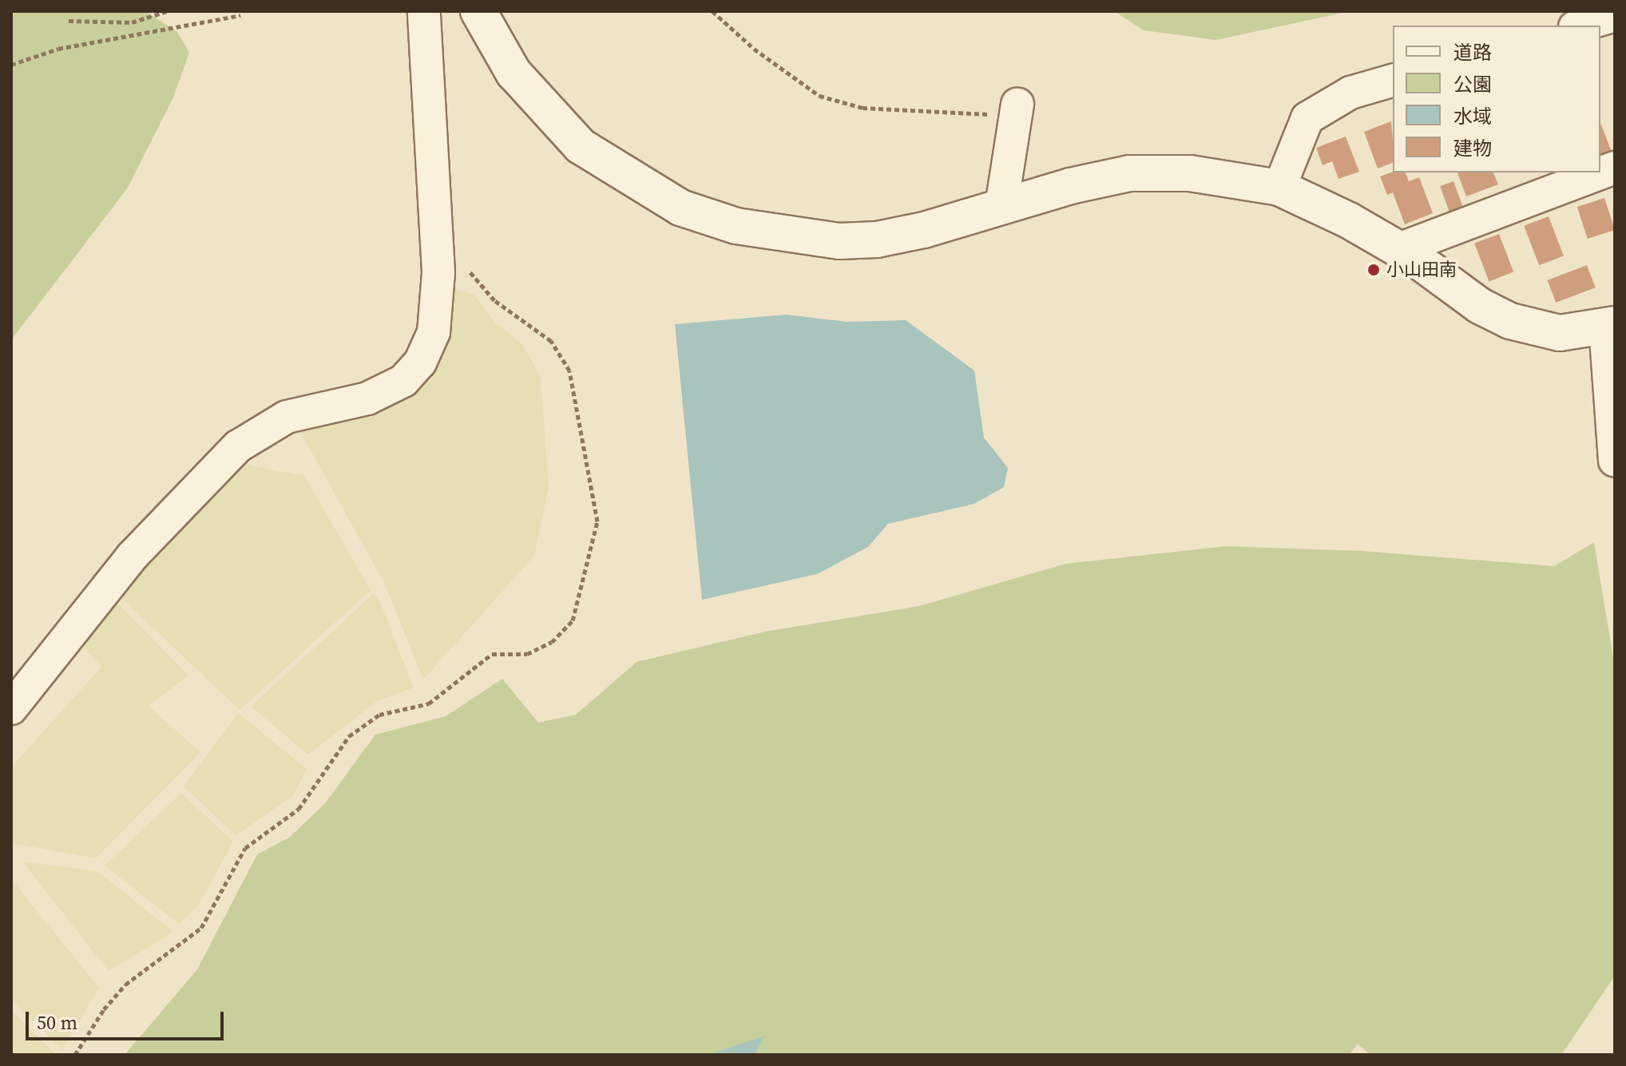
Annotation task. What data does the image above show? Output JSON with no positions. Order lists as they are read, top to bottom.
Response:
{
  "places": ["小山田南"],
  "legend": [
    "道路",
    "公園",
    "水域",
    "建物"
  ],
  "scale_bar": "50 m"
}
